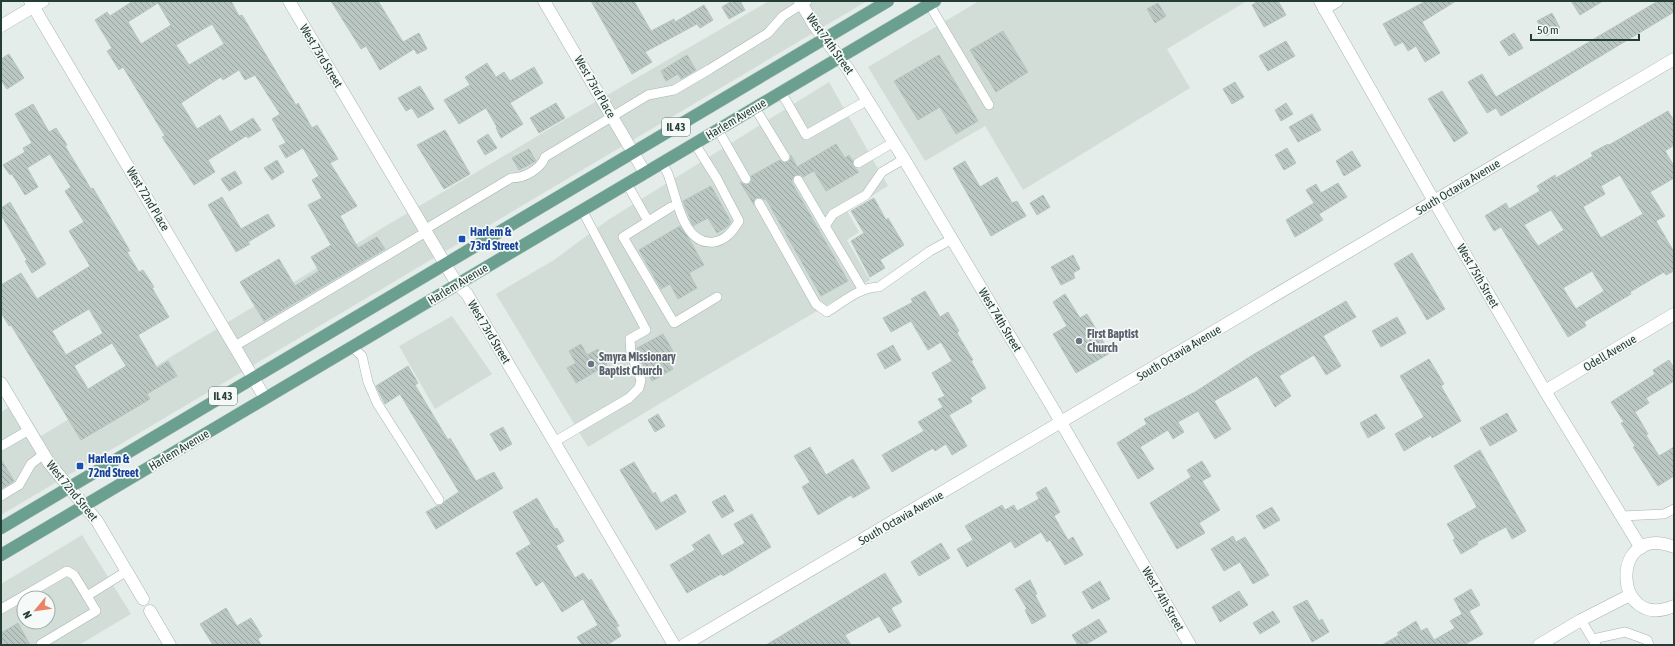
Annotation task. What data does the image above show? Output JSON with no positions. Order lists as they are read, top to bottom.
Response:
{
  "streets": {
    "main road": ["Harlem Avenue", "IL 43"],
    "street": [
      "West 74th Street",
      "West 73rd Street",
      "West 73rd Place",
      "South Octavia Avenue",
      "West 72nd Place",
      "West 75th Street",
      "Odell Avenue",
      "West 72nd Street"
    ]
  },
  "crossings": [
    ["West 74th Street", "Harlem Avenue"],
    ["West 74th Street", "South Octavia Avenue"],
    ["West 73rd Street", "Harlem Avenue"],
    ["West 73rd Place", "Harlem Avenue"],
    ["Harlem Avenue", "West 72nd Place"],
    ["Harlem Avenue", "West 72nd Street"],
    ["South Octavia Avenue", "West 75th Street"],
    ["West 75th Street", "Odell Avenue"]
  ],
  "places": {
    "transit": ["Harlem & 73rd Street", "Harlem & 72nd Street"],
    "other": ["First Baptist Church", "Smyra Missionary Baptist Church"]
  },
  "scale_bar": "50 m",
  "north": "bottom left"
}
